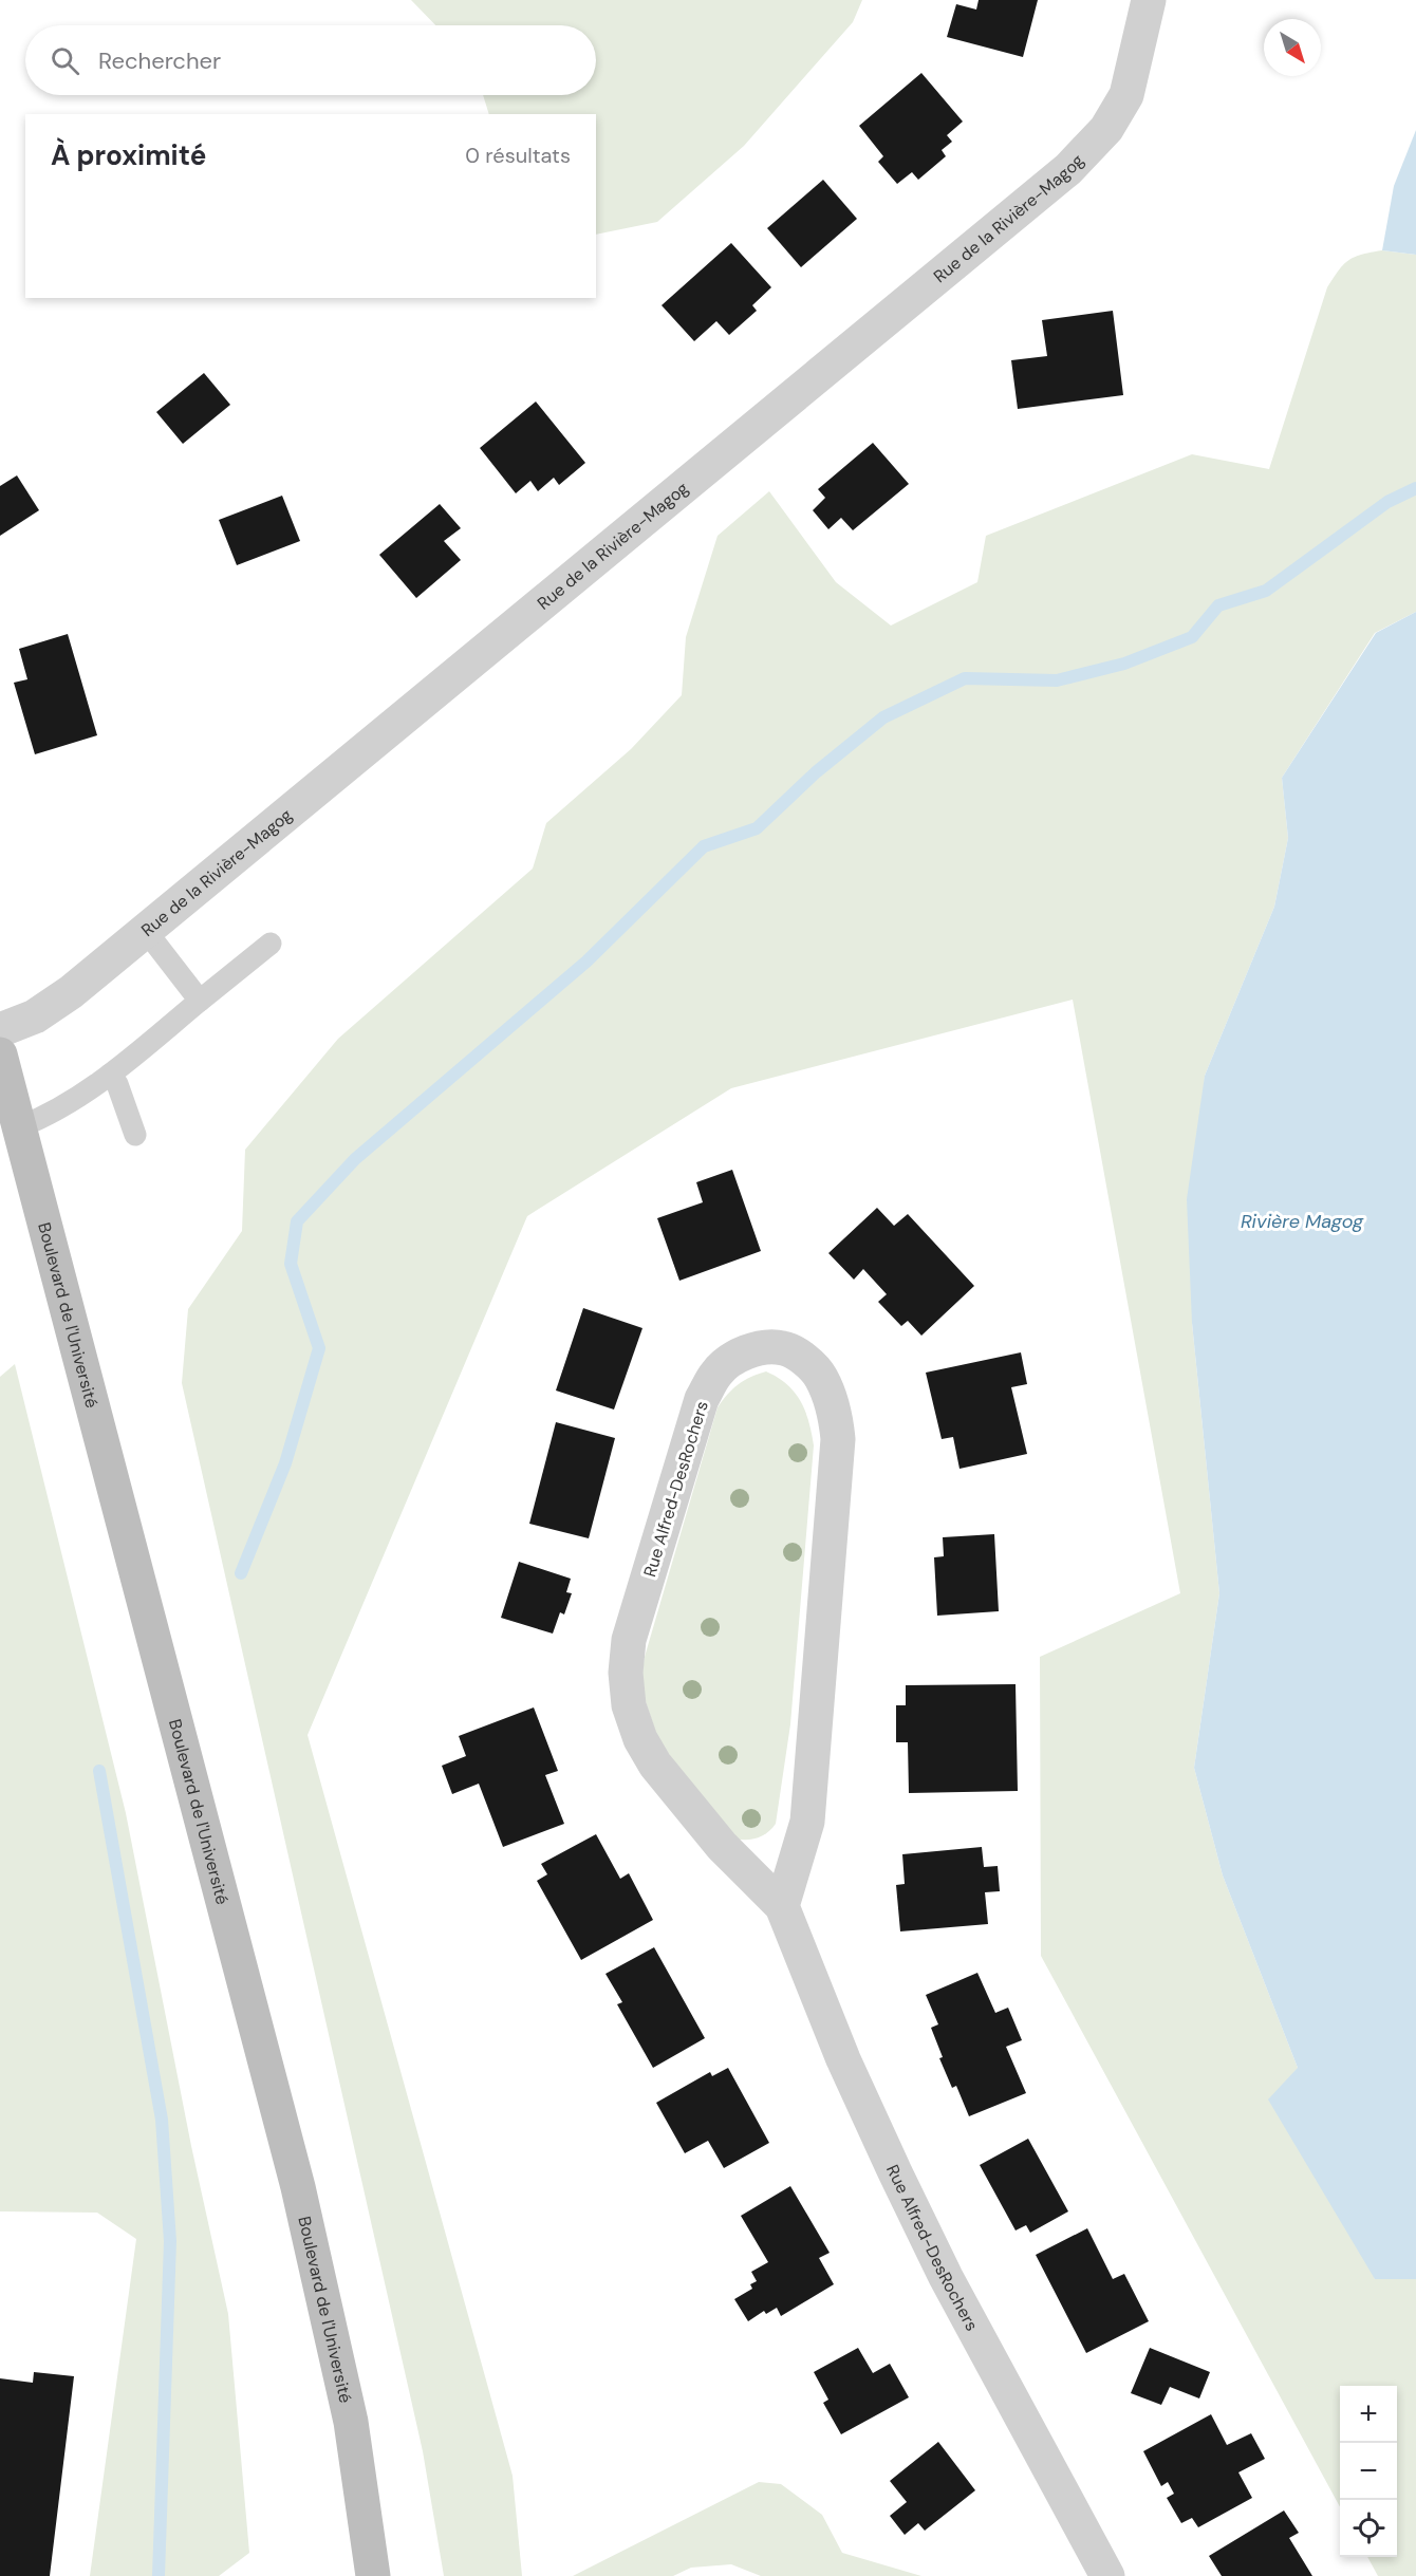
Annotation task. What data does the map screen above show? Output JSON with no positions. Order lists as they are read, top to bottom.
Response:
{
  "streets": {
    "street": ["Rue de la Rivière-Magog", "Boulevard de l'Université", "Rue Alfred-DesRochers"]
  },
  "water": ["Rivière Magog"],
  "north": "bottom right",
  "page": {
    "search": "Rechercher",
    "heading": ["À proximité", "0 résultats"],
    "map_buttons": ["+", "−"]
  }
}
